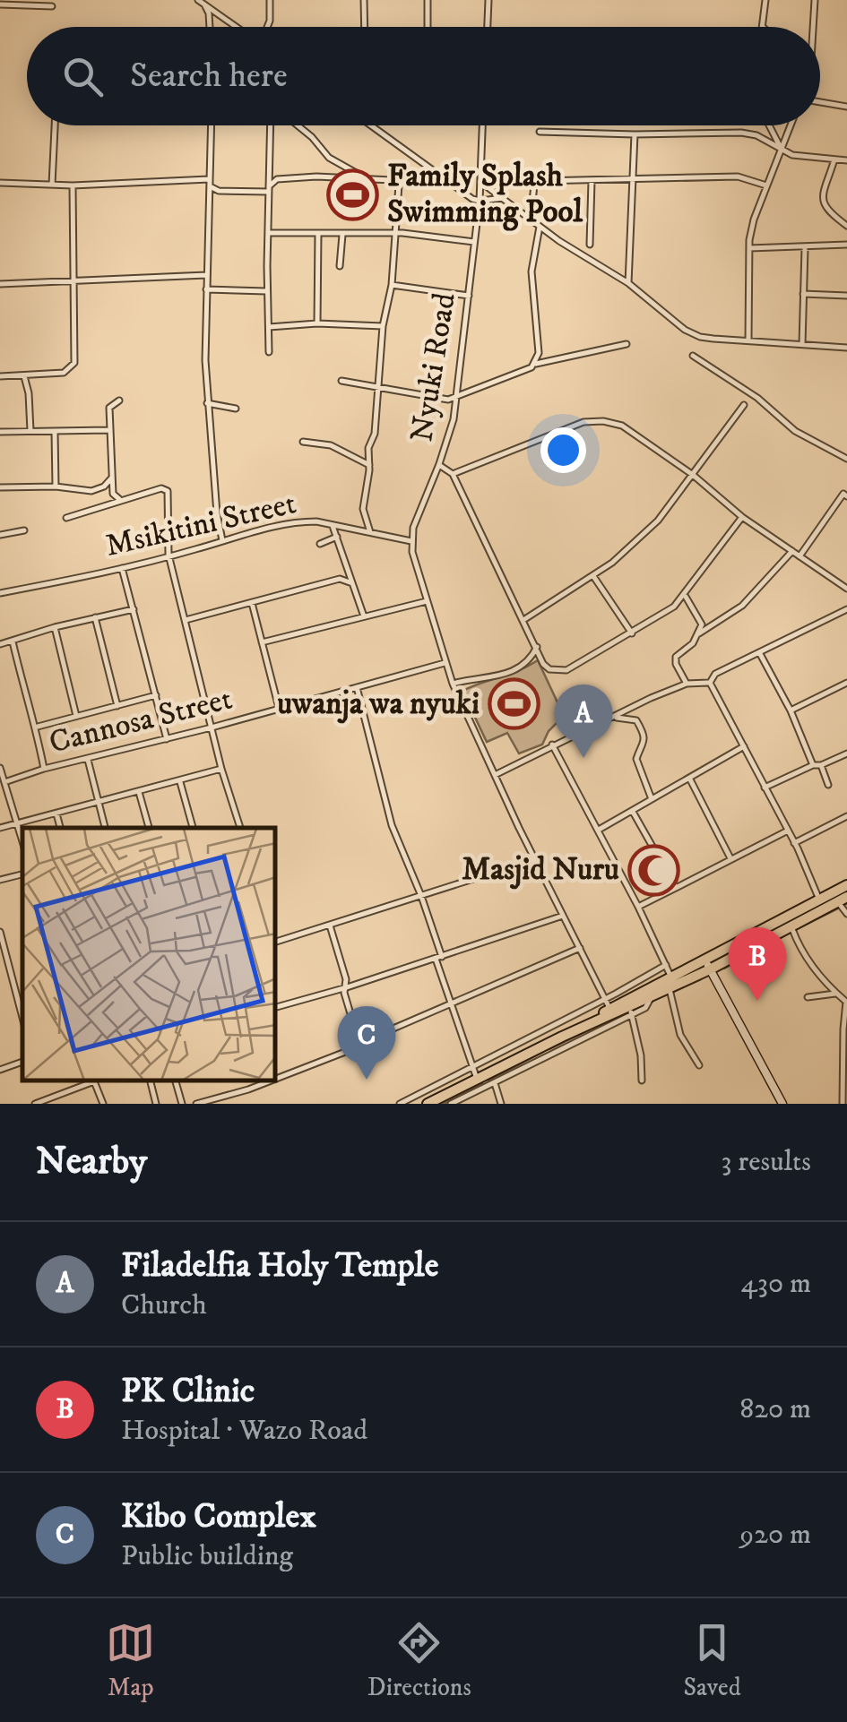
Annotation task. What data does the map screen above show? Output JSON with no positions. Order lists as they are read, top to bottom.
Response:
{
  "streets": {
    "street": ["Nyuki Road", "Msikitini Street", "Cannosa Street"]
  },
  "crossings": [
    ["Nyuki Road", "Msikitini Street"]
  ],
  "places": {
    "sports": ["Family Splash Swimming Pool", "uwanja wa nyuki"],
    "mosque": ["Masjid Nuru"]
  },
  "page": {
    "search": "Search here",
    "pins": ["A", "B", "C"],
    "heading": ["Nearby", "3 results"],
    "list": [
      {
        "mark": "A",
        "name": "Filadelfia Holy Temple",
        "note": "Church",
        "value": "430 m"
      },
      {
        "mark": "B",
        "name": "PK Clinic",
        "note": "Hospital · Wazo Road",
        "value": "820 m"
      },
      {
        "mark": "C",
        "name": "Kibo Complex",
        "note": "Public building",
        "value": "920 m"
      }
    ],
    "nav": ["Map", "Directions", "Saved"]
  }
}
